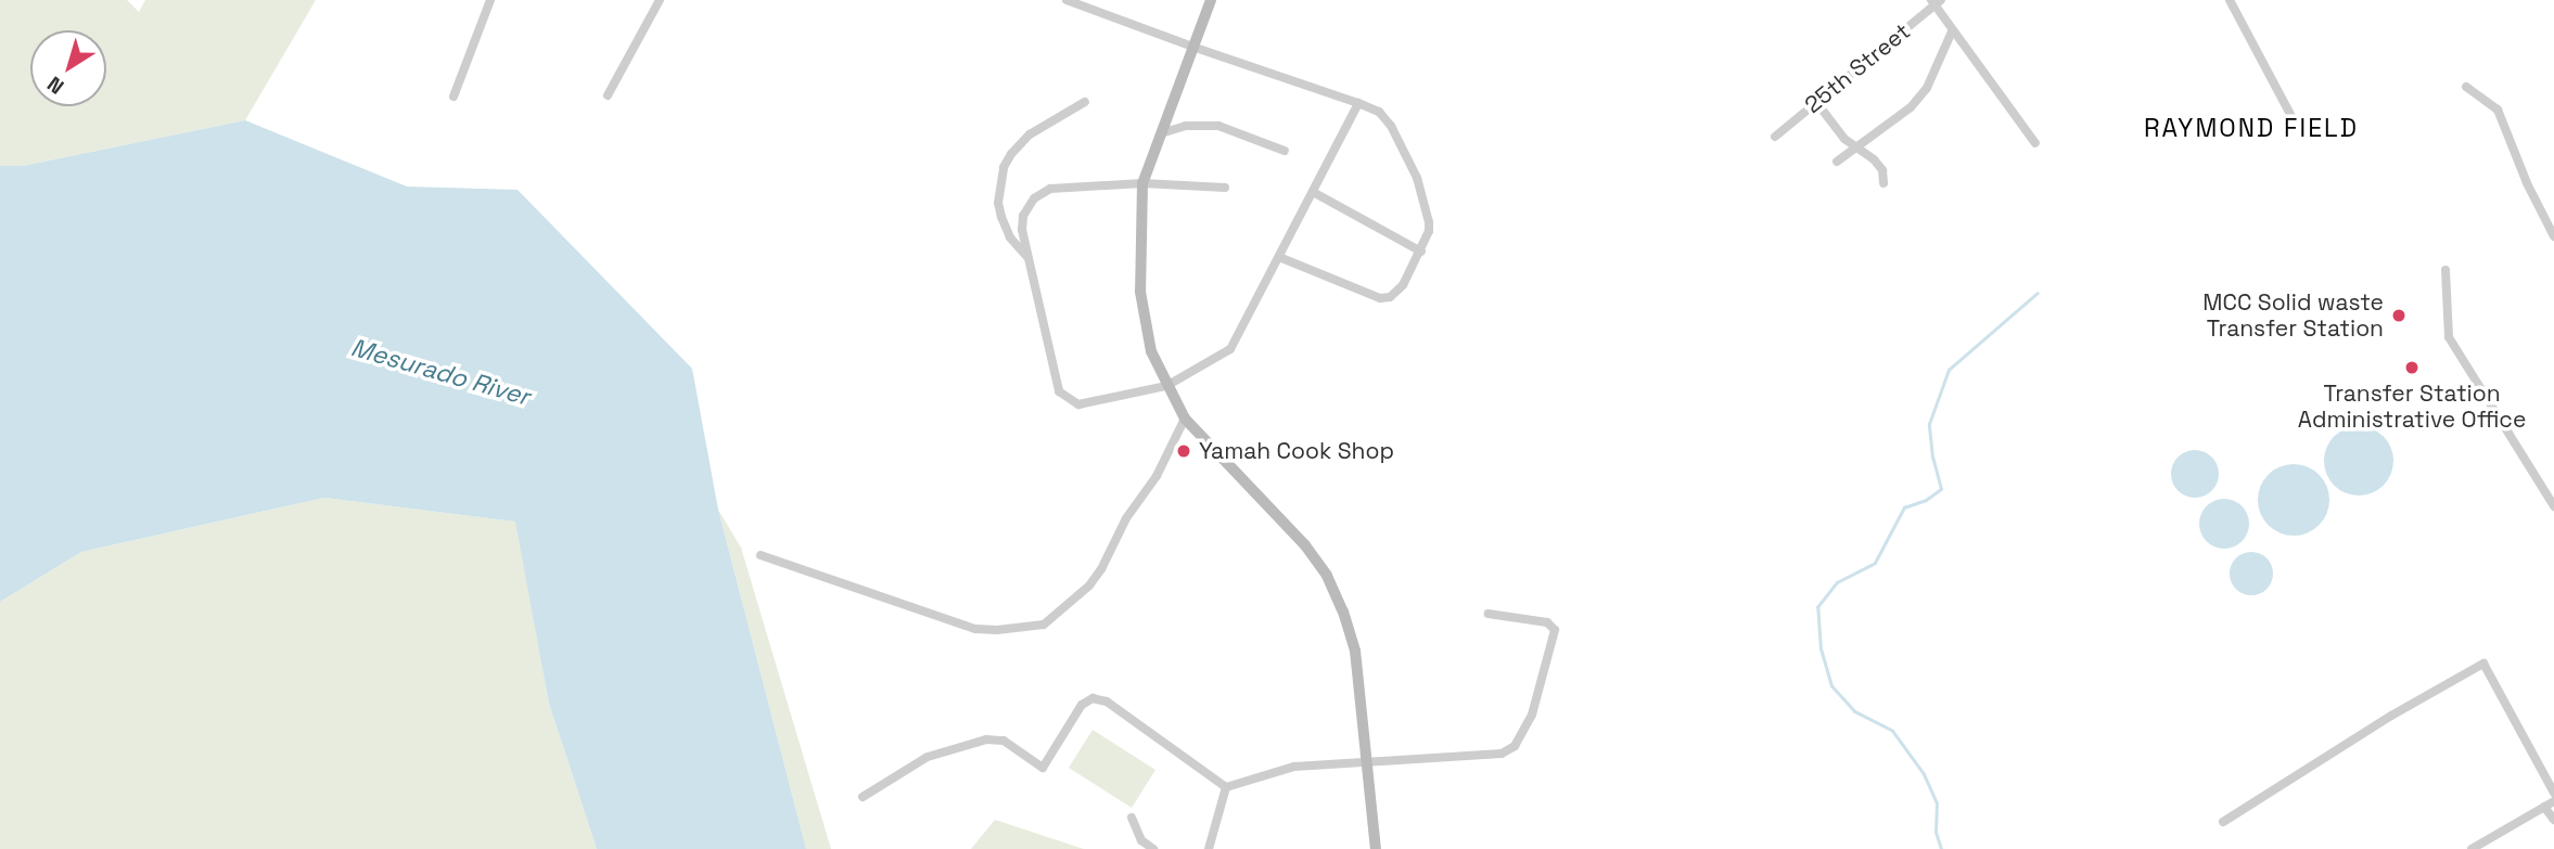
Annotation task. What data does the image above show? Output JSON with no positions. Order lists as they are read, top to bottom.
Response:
{
  "streets": {
    "street": ["25th Street"]
  },
  "districts": ["RAYMOND FIELD"],
  "water": ["Mesurado River"],
  "places": ["MCC Solid waste Transfer Station", "Transfer Station Administrative Office", "Yamah Cook Shop"],
  "north": "bottom left"
}
